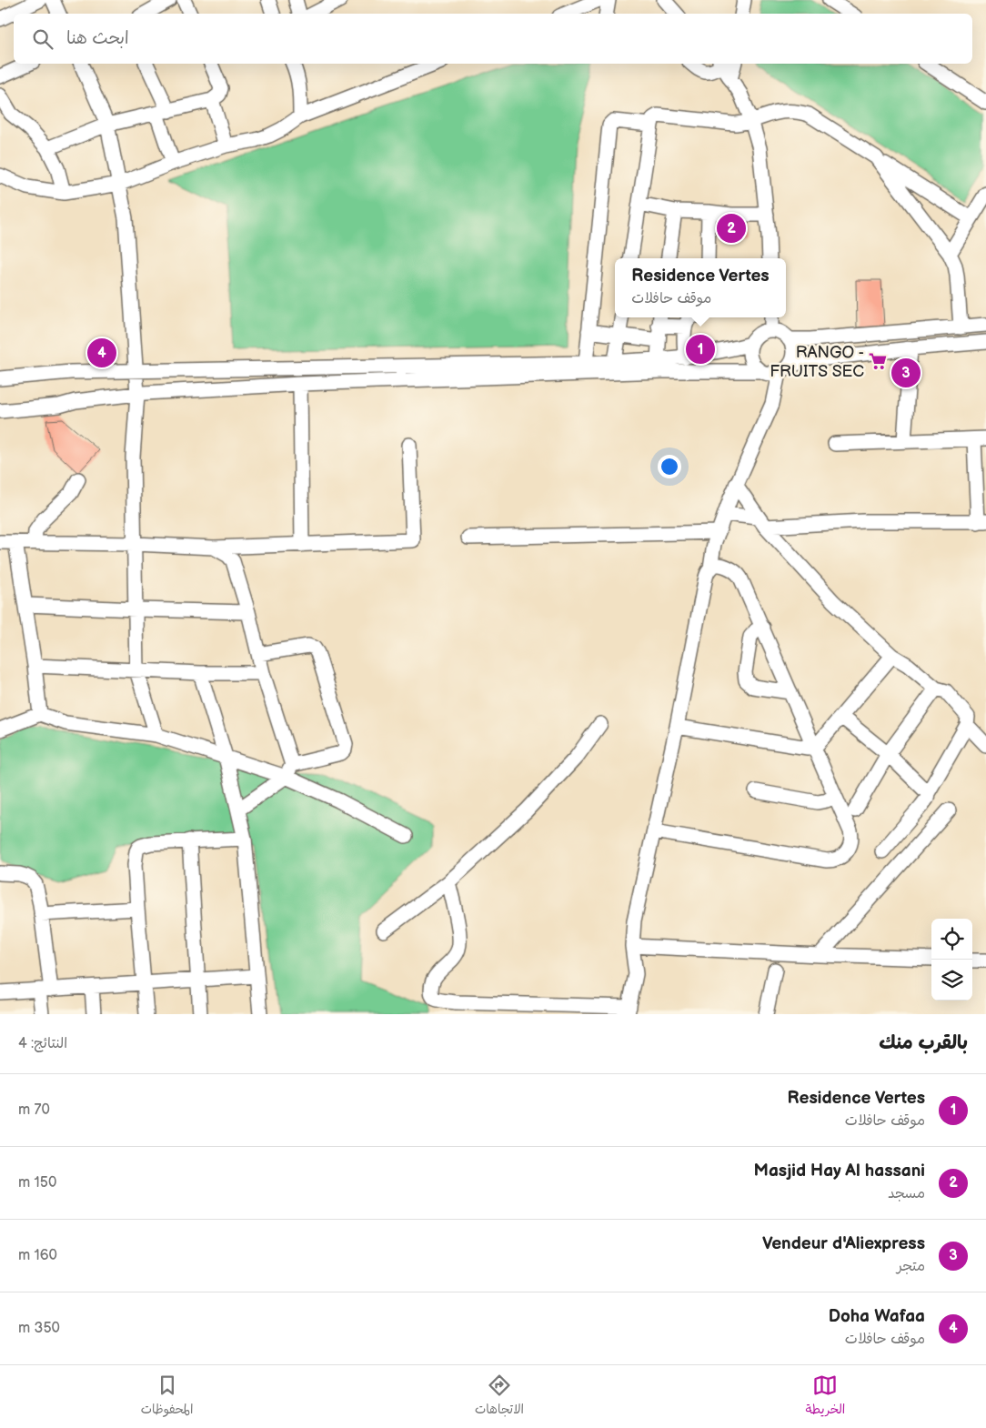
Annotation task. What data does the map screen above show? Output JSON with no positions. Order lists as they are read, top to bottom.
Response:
{
  "places": {
    "supermarket": ["RANGO - FRUITS SEC"]
  },
  "page": {
    "search": "ابحث هنا",
    "pins": [
      "2",
      "1",
      "4",
      "3"
    ],
    "popup": ["Residence Vertes", "موقف حافلات"],
    "heading": ["بالقرب منك", "النتائج: 4"],
    "list": [
      {
        "mark": "1",
        "name": "Residence Vertes",
        "note": "موقف حافلات",
        "value": "70 m"
      },
      {
        "mark": "2",
        "name": "Masjid Hay Al hassani",
        "note": "مسجد",
        "value": "150 m"
      },
      {
        "mark": "3",
        "name": "Vendeur d'Aliexpress",
        "note": "متجر",
        "value": "160 m"
      },
      {
        "mark": "4",
        "name": "Doha Wafaa",
        "note": "موقف حافلات",
        "value": "350 m"
      }
    ],
    "nav": ["الخريطة", "الاتجاهات", "المحفوظات"]
  }
}
